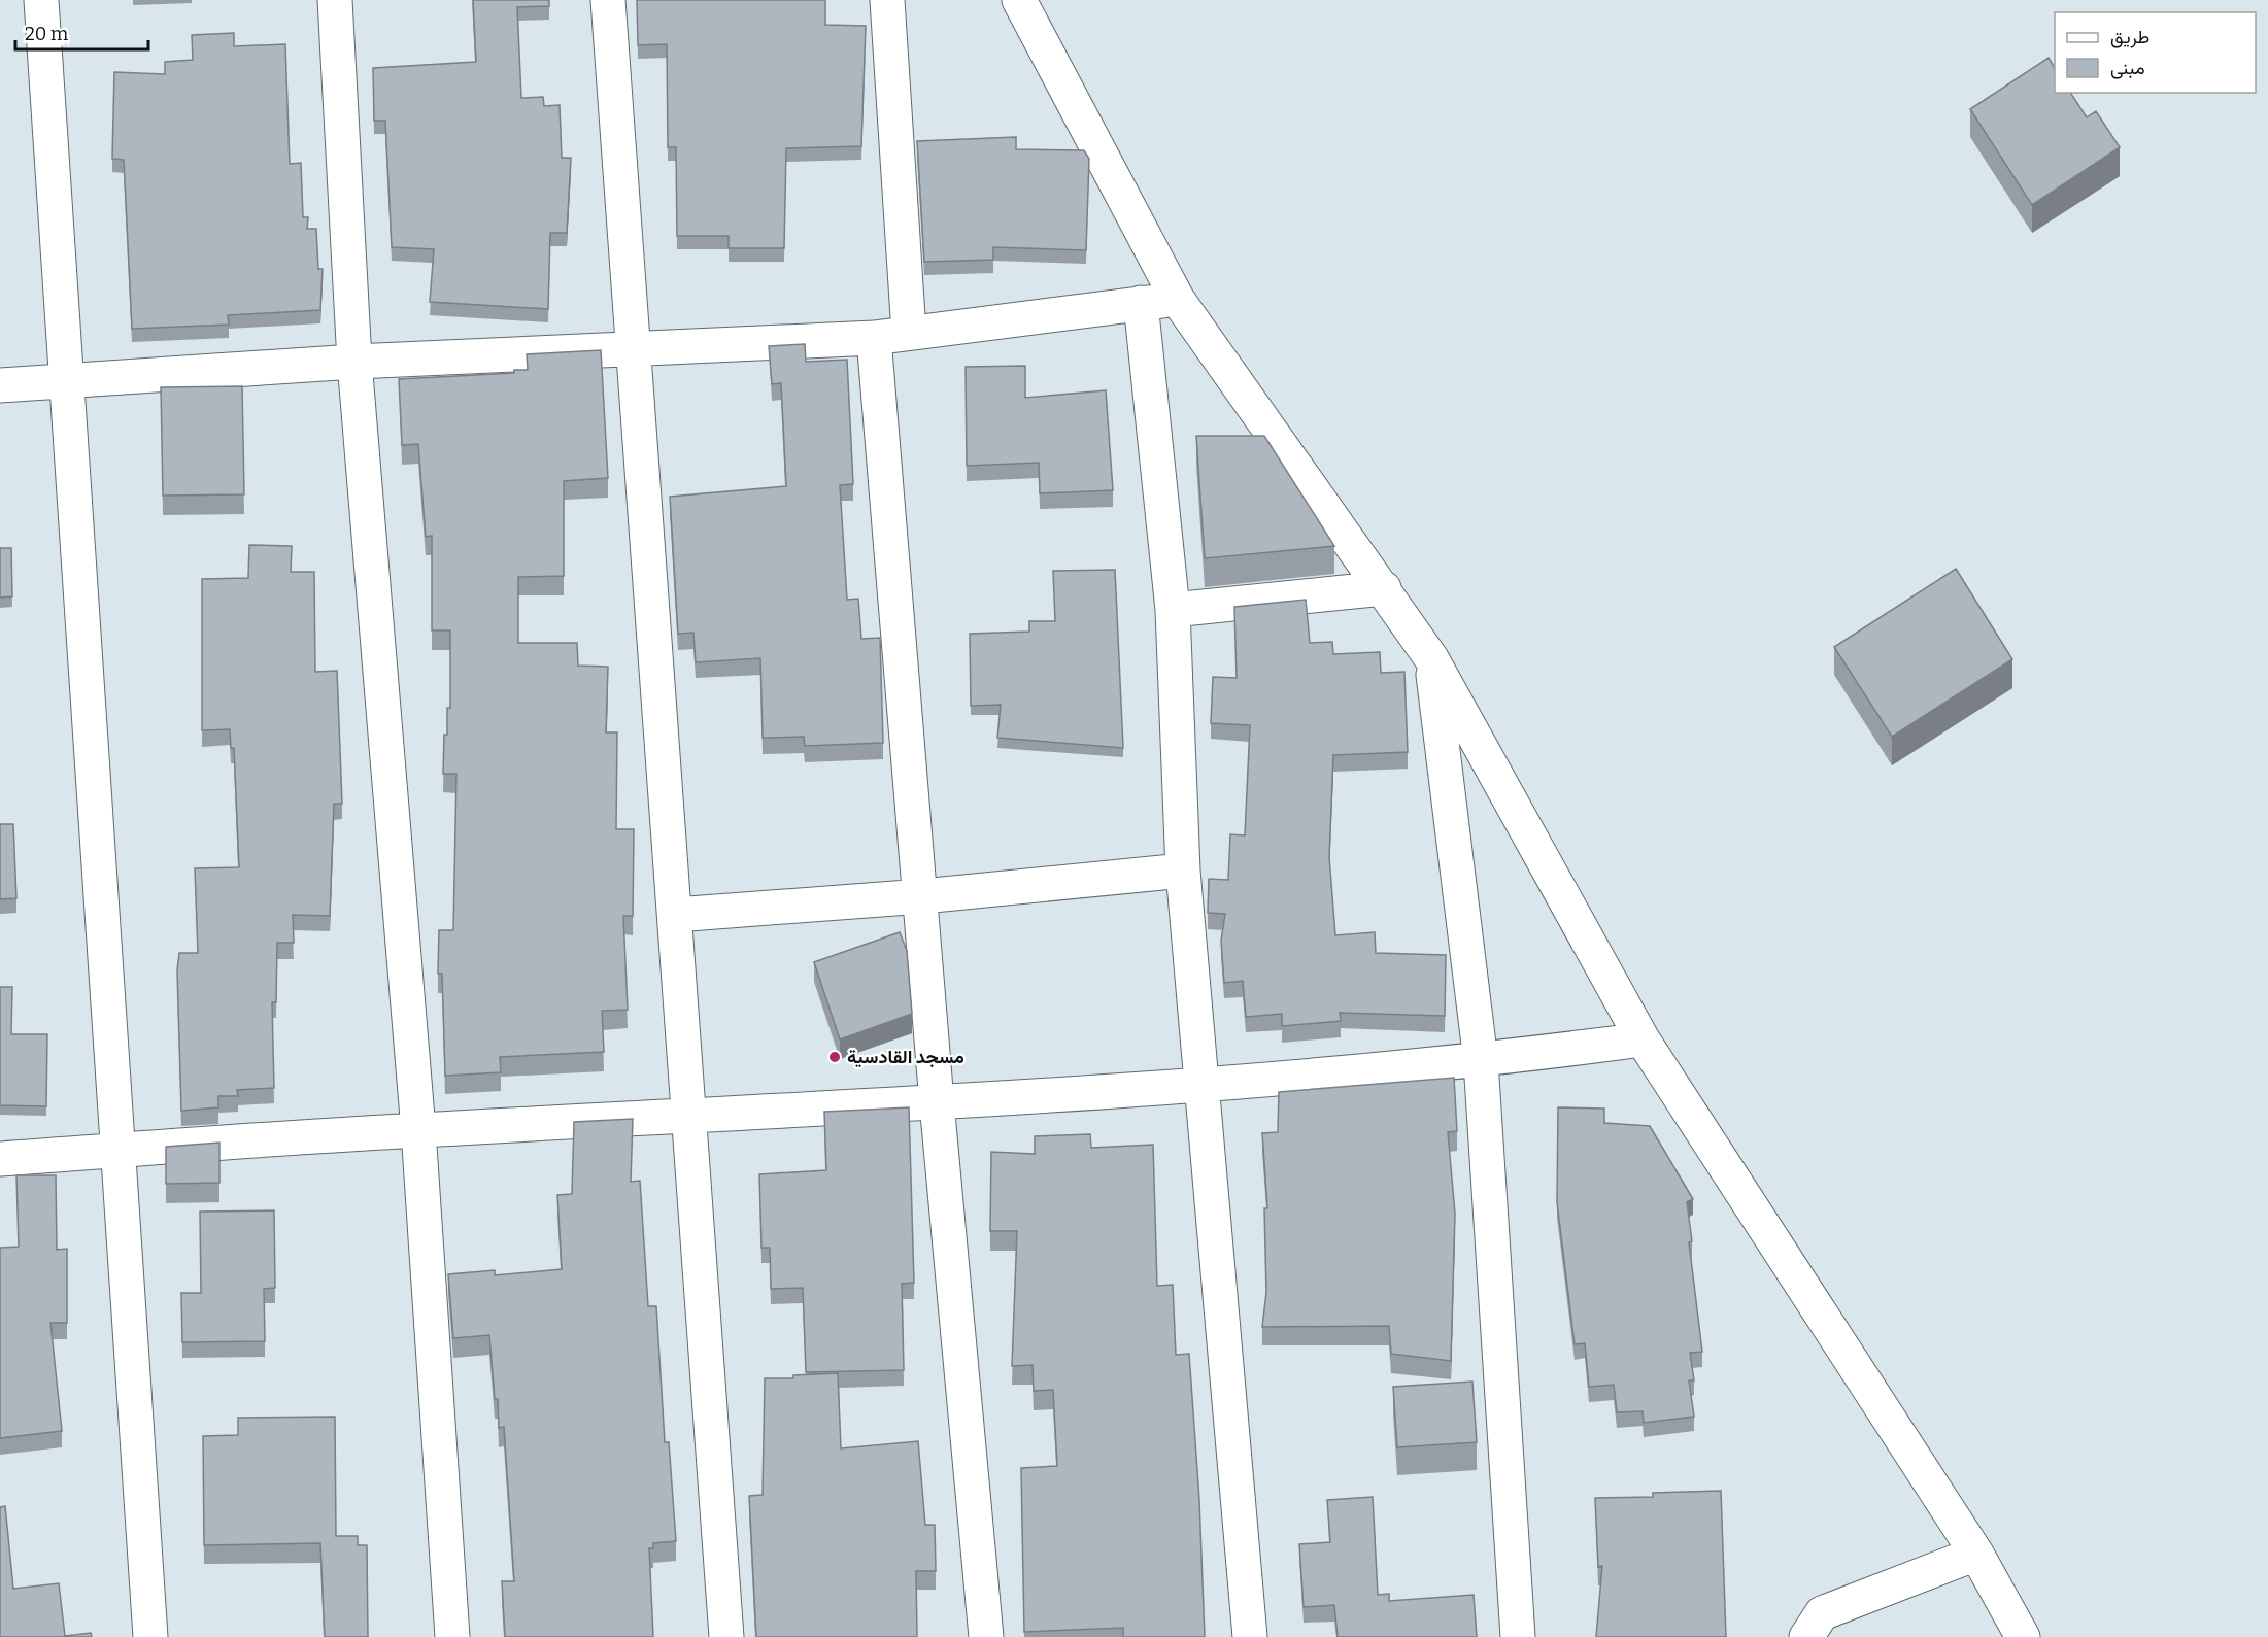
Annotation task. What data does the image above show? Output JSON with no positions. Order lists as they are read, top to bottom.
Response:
{
  "places": ["مسجد القادسية"],
  "legend": ["طريق", "مبنى"],
  "scale_bar": "20 m"
}
